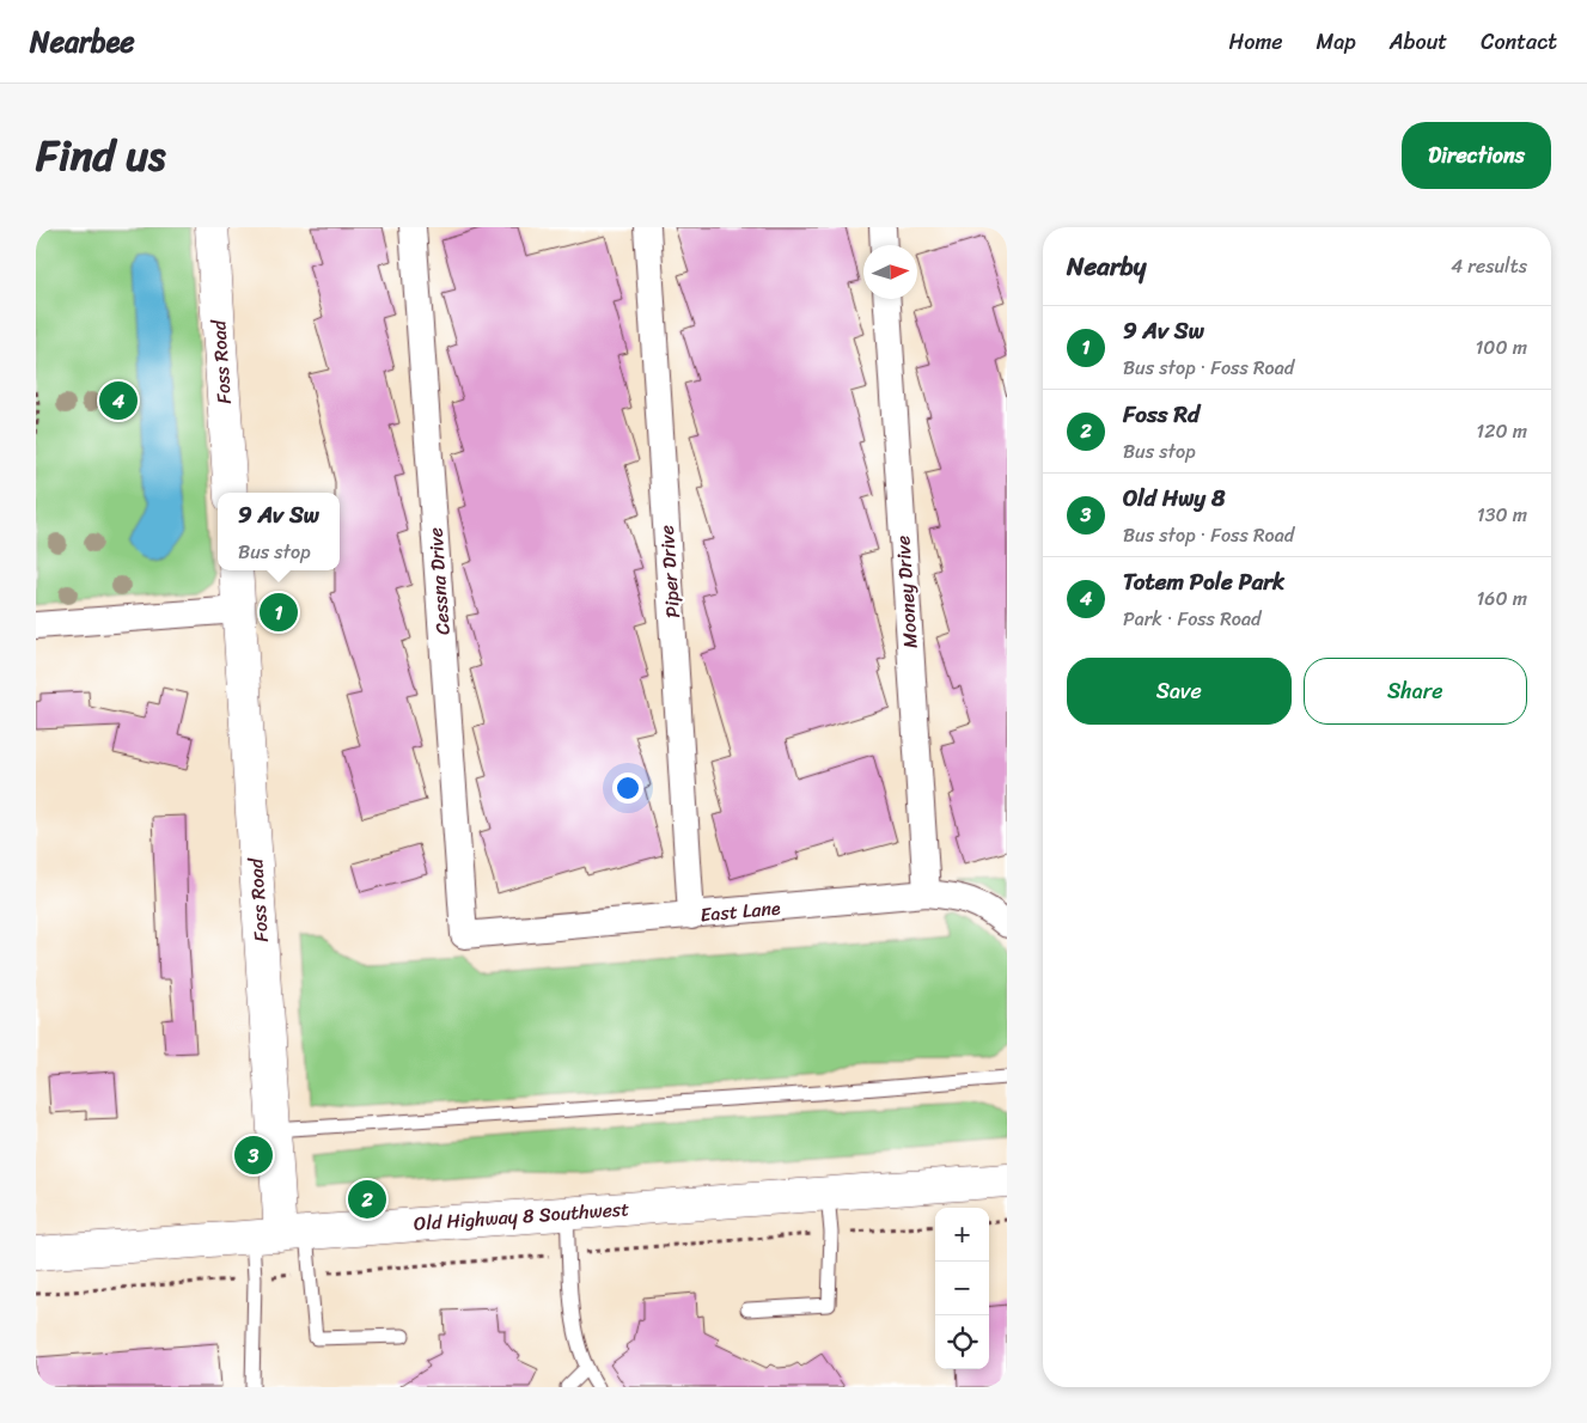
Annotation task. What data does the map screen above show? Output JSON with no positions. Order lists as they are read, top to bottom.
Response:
{
  "streets": {
    "street": [
      "Foss Road",
      "Piper Drive",
      "Cessna Drive",
      "Mooney Drive",
      "East Lane",
      "Old Highway 8 Southwest"
    ]
  },
  "crossings": [
    ["Foss Road", "Old Highway 8 Southwest"],
    ["Piper Drive", "East Lane"],
    ["Cessna Drive", "East Lane"],
    ["Mooney Drive", "East Lane"]
  ],
  "north": "right",
  "page": {
    "header": "Nearbee",
    "nav": [
      "Home",
      "Map",
      "About",
      "Contact"
    ],
    "title": "Find us",
    "buttons": [
      "Directions",
      ["Save", "Share"]
    ],
    "heading": ["Nearby", "4 results"],
    "list": [
      {
        "mark": "1",
        "name": "9 Av Sw",
        "note": "Bus stop · Foss Road",
        "value": "100 m"
      },
      {
        "mark": "2",
        "name": "Foss Rd",
        "note": "Bus stop",
        "value": "120 m"
      },
      {
        "mark": "3",
        "name": "Old Hwy 8",
        "note": "Bus stop · Foss Road",
        "value": "130 m"
      },
      {
        "mark": "4",
        "name": "Totem Pole Park",
        "note": "Park · Foss Road",
        "value": "160 m"
      }
    ],
    "pins": [
      "4",
      "1",
      "3",
      "2"
    ],
    "popup": ["9 Av Sw", "Bus stop"],
    "map_buttons": ["+", "−"]
  }
}
